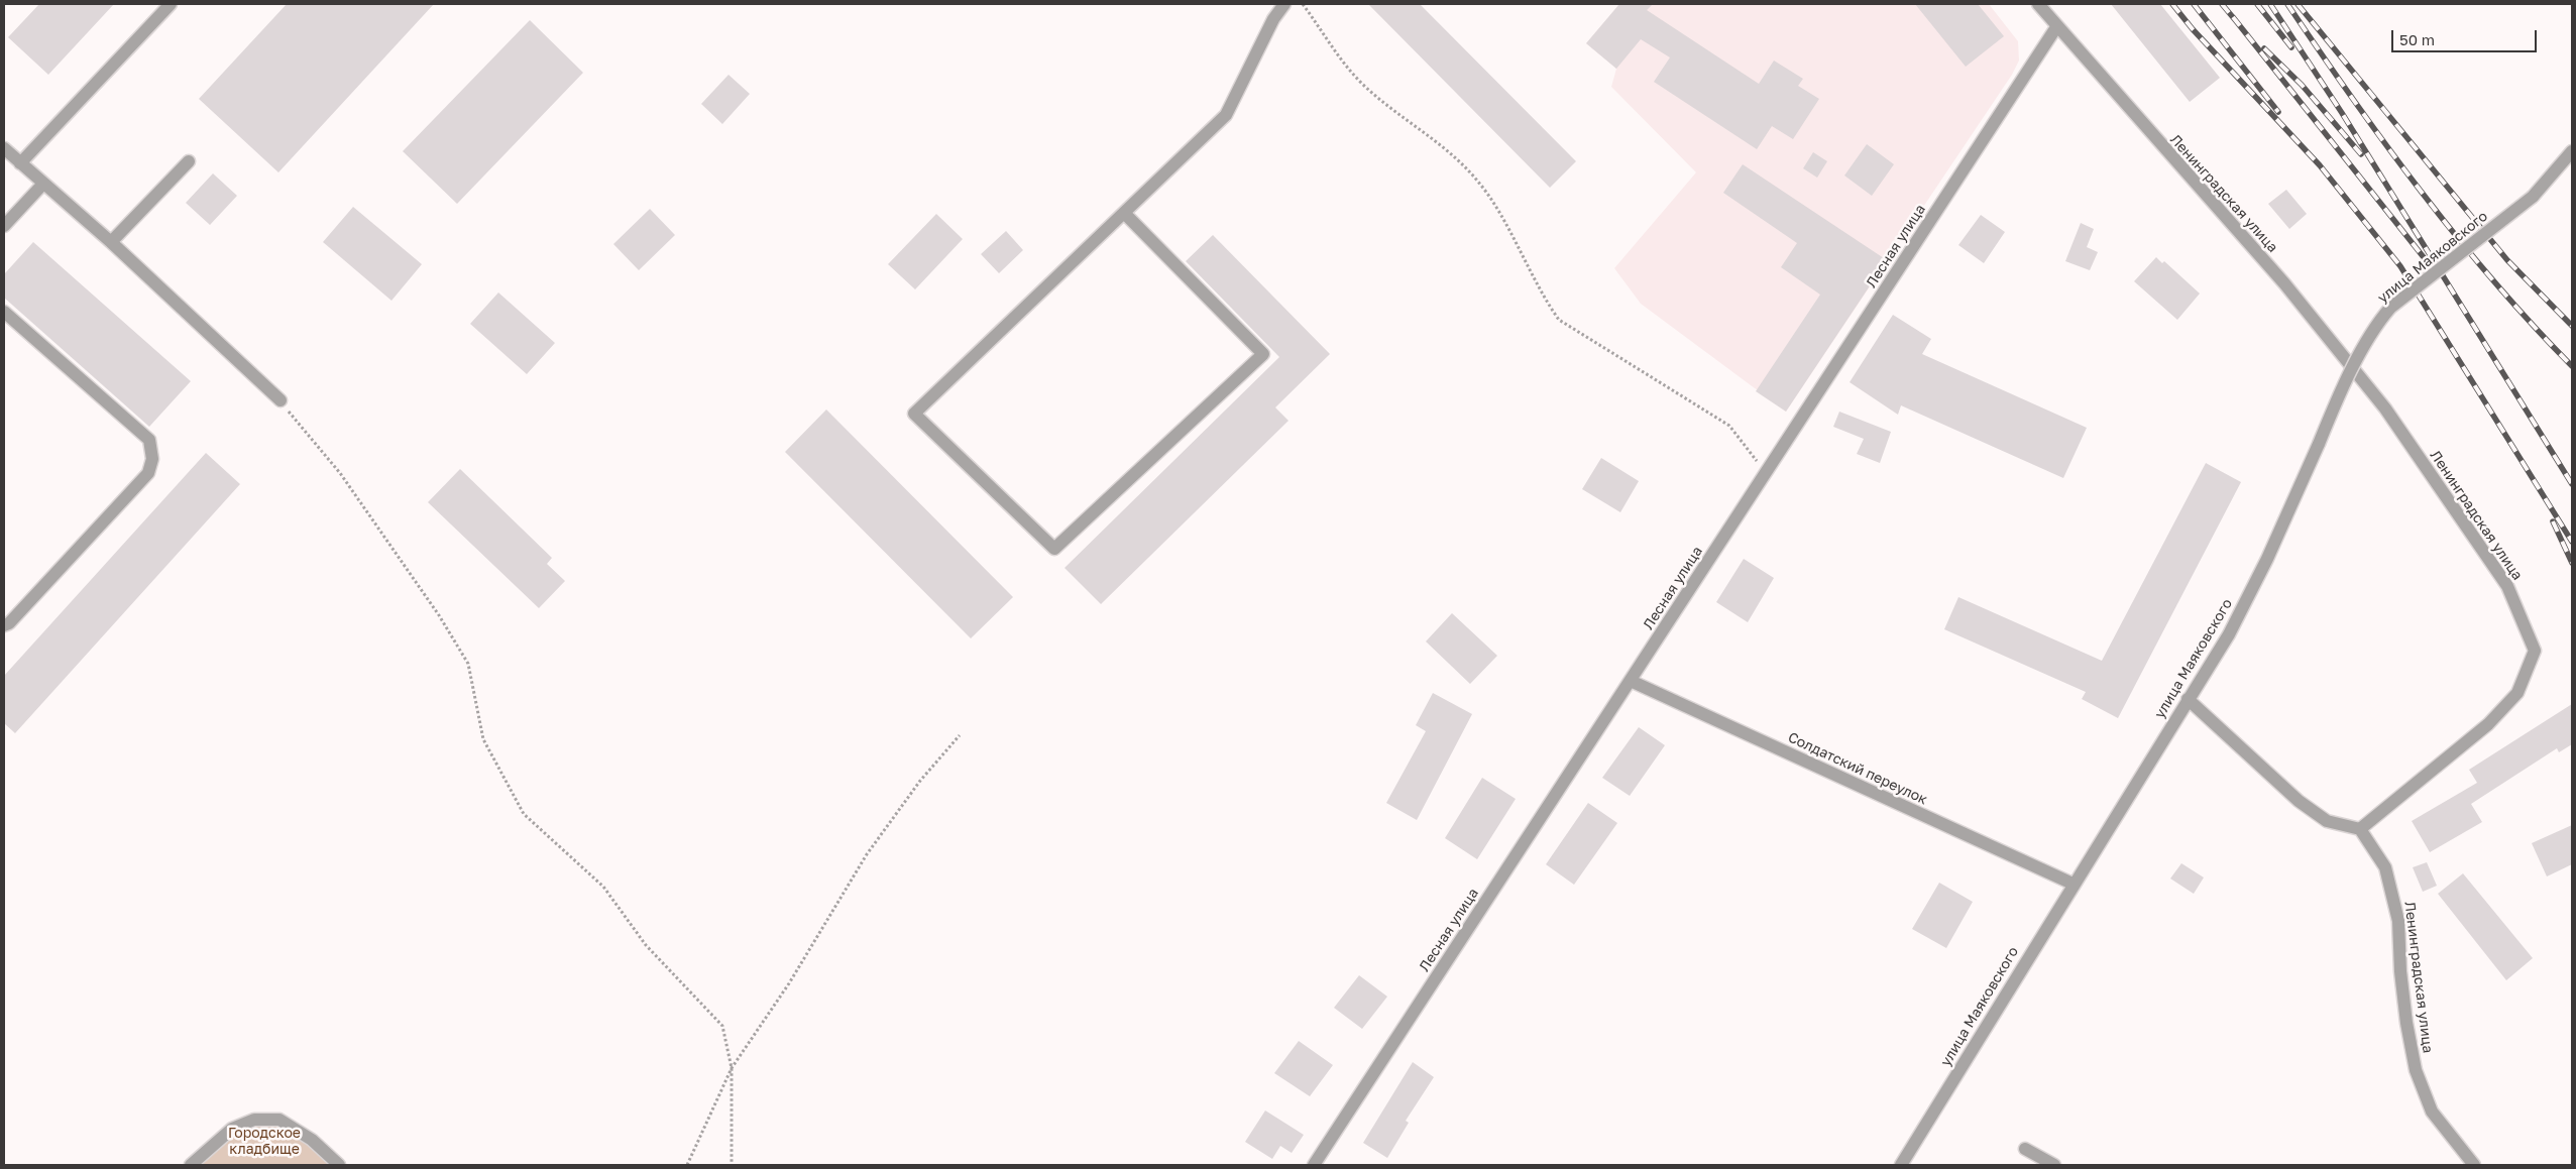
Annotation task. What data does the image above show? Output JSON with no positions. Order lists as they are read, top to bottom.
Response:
{
  "streets": {
    "street": [
      "Ленинградская улица",
      "Лесная улица",
      "улица Маяковского",
      "Солдатский переулок"
    ]
  },
  "crossings": [
    ["Ленинградская улица", "Лесная улица"],
    ["Лесная улица", "Солдатский переулок"],
    ["улица Маяковского", "Солдатский переулок"]
  ],
  "parks": ["Городское кладбище"],
  "scale_bar": "50 m"
}
